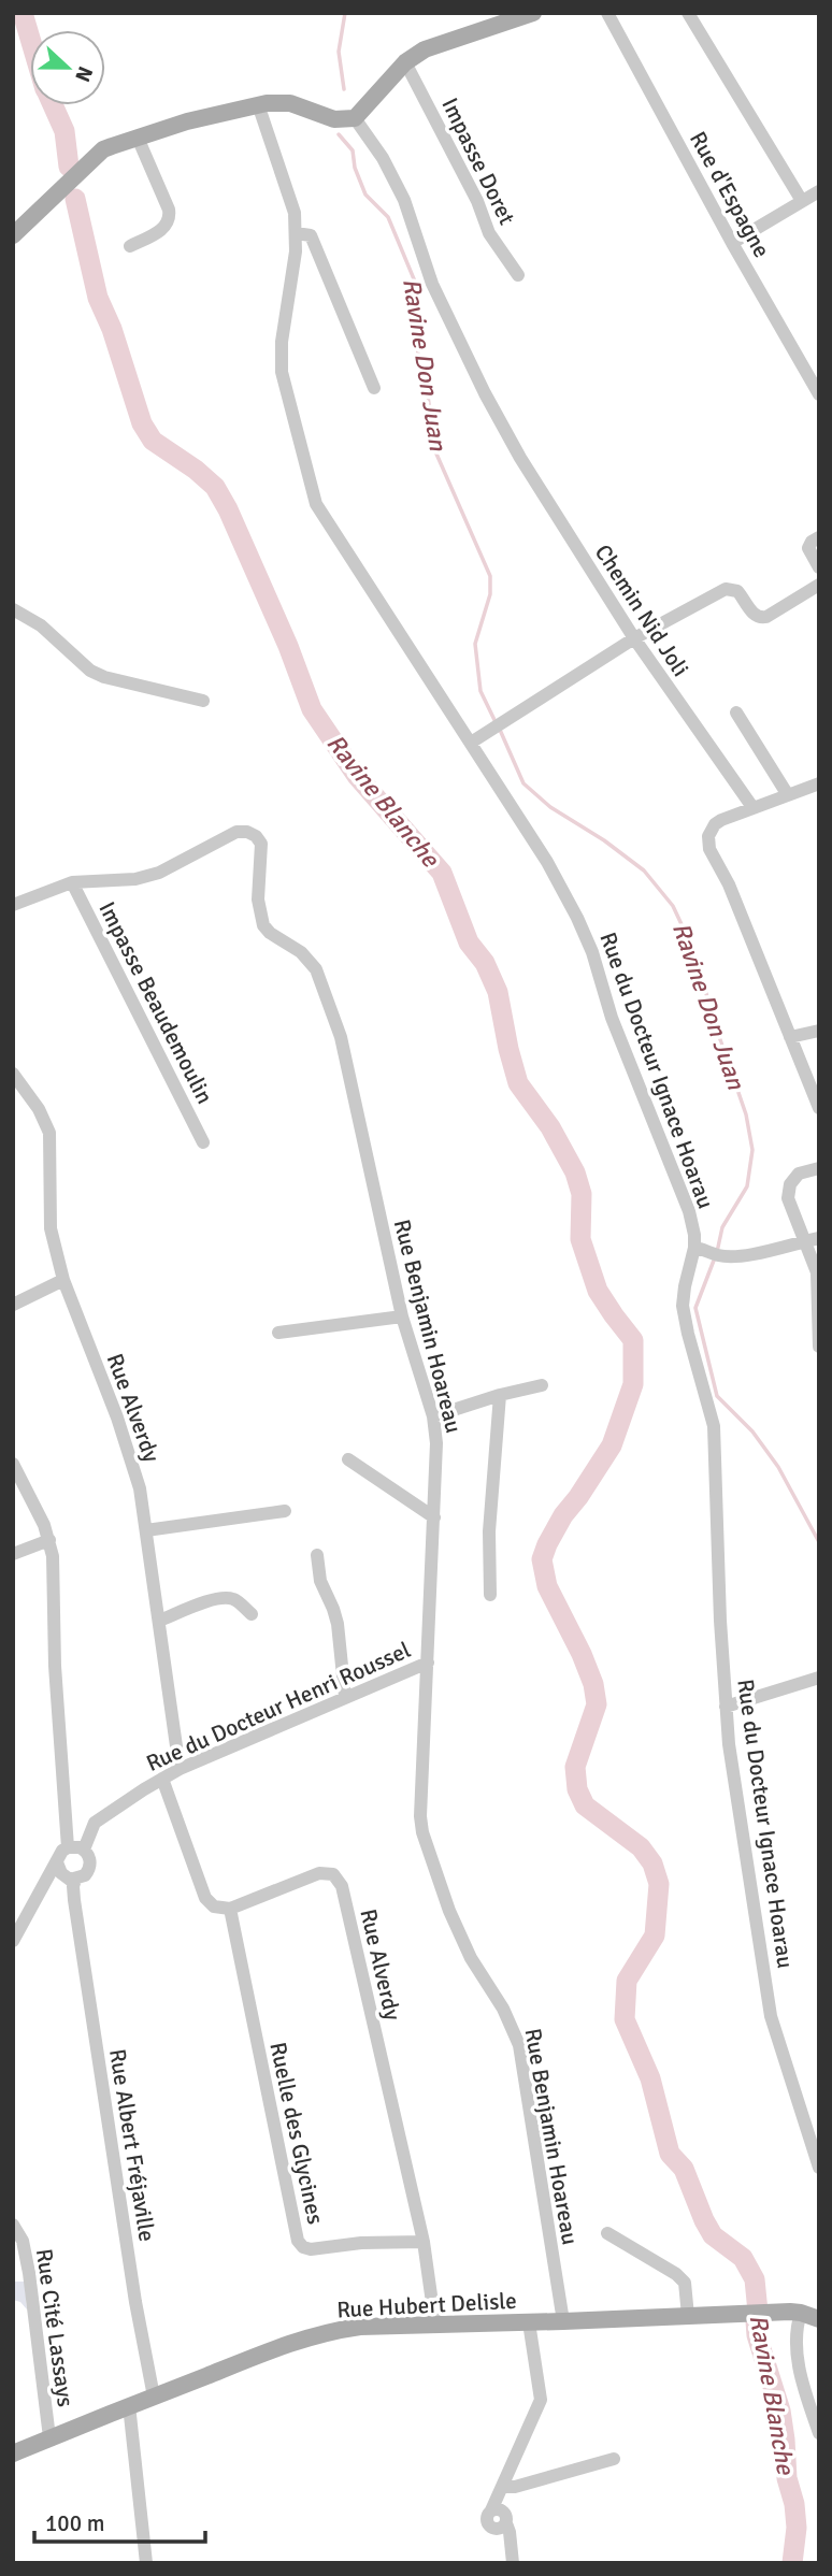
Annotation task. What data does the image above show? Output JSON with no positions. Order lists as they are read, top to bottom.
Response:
{
  "streets": {
    "main road": ["Rue Hubert Delisle"],
    "street": [
      "Impasse Doret",
      "Rue d'Espagne",
      "Chemin Nid Joli",
      "Impasse Beaudemoulin",
      "Rue du Docteur Ignace Hoarau",
      "Rue Benjamin Hoareau",
      "Rue Alverdy",
      "Rue du Docteur Henri Roussel",
      "Ruelle des Glycines",
      "Rue Albert Fréjaville",
      "Rue Cité Lassays"
    ]
  },
  "crossings": [
    ["Impasse Beaudemoulin", "Rue Benjamin Hoareau"],
    ["Rue Benjamin Hoareau", "Rue du Docteur Henri Roussel"],
    ["Rue Benjamin Hoareau", "Rue Hubert Delisle"],
    ["Rue Alverdy", "Rue du Docteur Henri Roussel"],
    ["Rue Alverdy", "Ruelle des Glycines"],
    ["Rue Alverdy", "Rue Hubert Delisle"],
    ["Rue Albert Fréjaville", "Rue Hubert Delisle"],
    ["Rue Hubert Delisle", "Rue Cité Lassays"]
  ],
  "water": ["Ravine Don Juan", "Ravine Blanche"],
  "scale_bar": "100 m",
  "north": "right"
}
